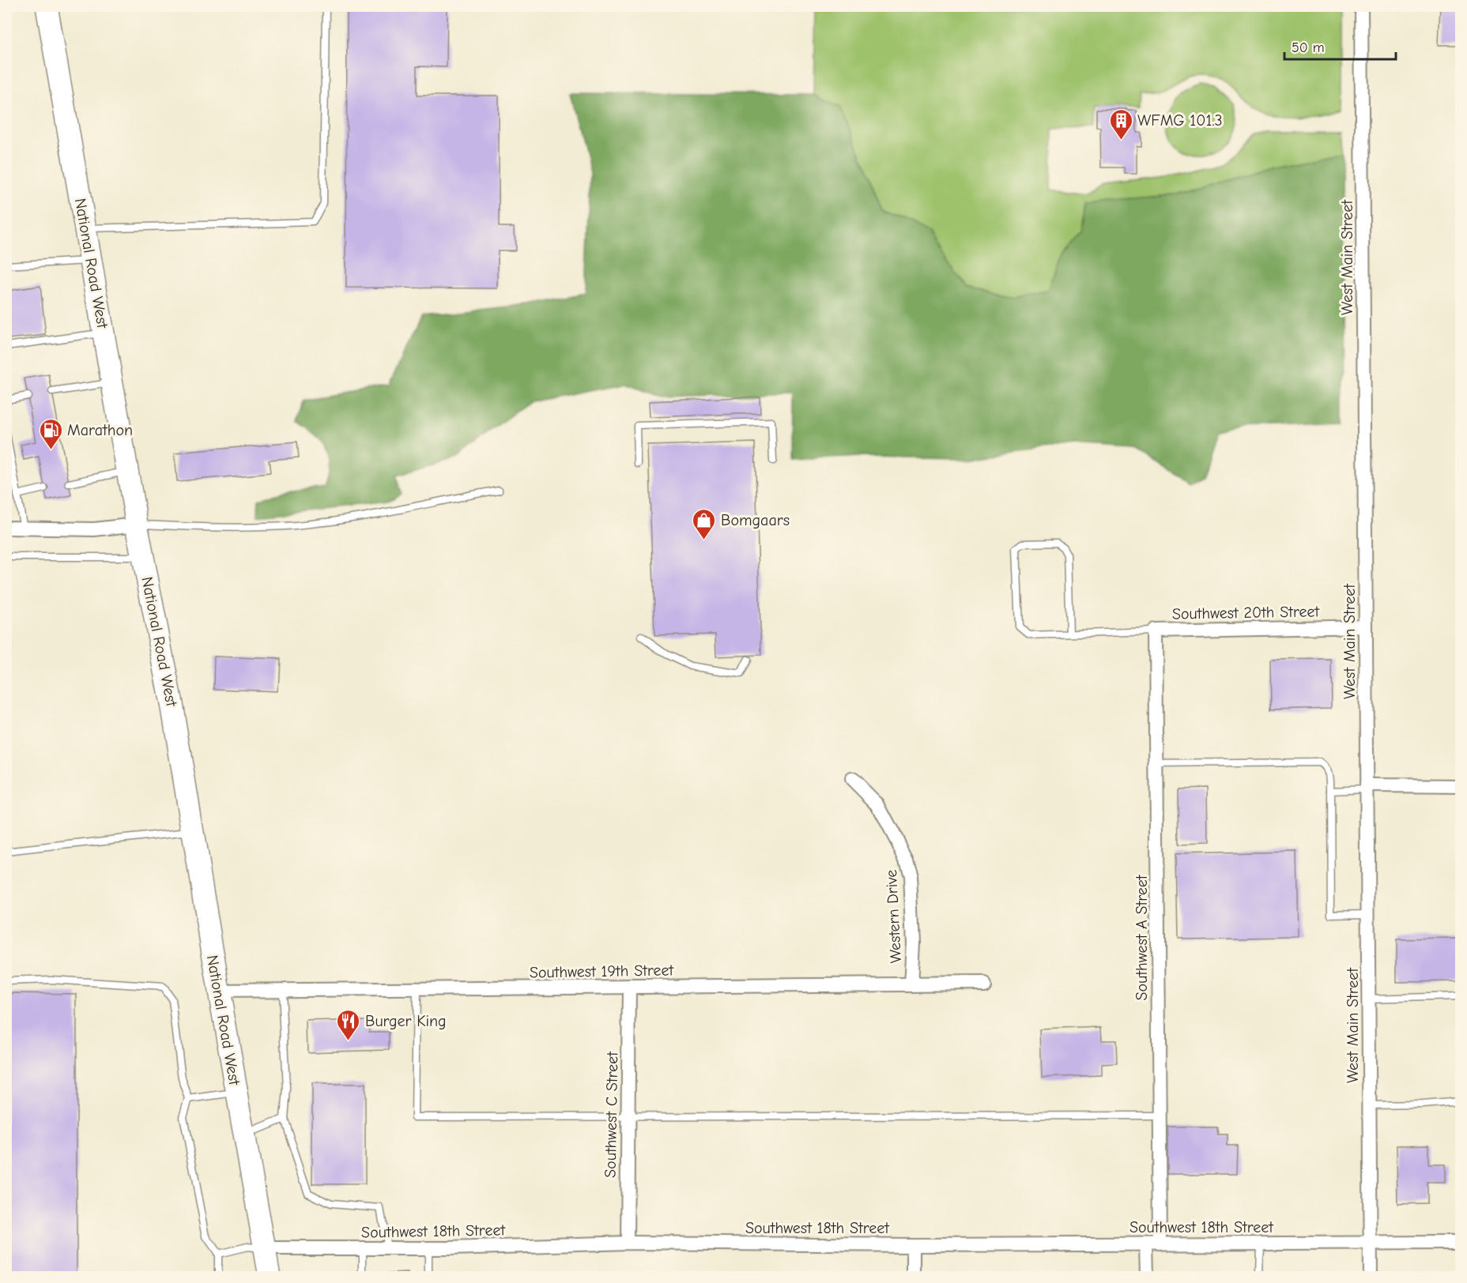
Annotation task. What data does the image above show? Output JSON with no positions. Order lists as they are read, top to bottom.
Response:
{
  "streets": {
    "main road": ["National Road West"],
    "street": [
      "West Main Street",
      "Southwest 20th Street",
      "Western Drive",
      "Southwest A Street",
      "Southwest 19th Street",
      "Southwest C Street",
      "Southwest 18th Street"
    ]
  },
  "crossings": [
    ["West Main Street", "Southwest 20th Street"],
    ["West Main Street", "Southwest 18th Street"],
    ["National Road West", "Southwest 19th Street"],
    ["National Road West", "Southwest 18th Street"],
    ["Southwest 20th Street", "Southwest A Street"],
    ["Western Drive", "Southwest 19th Street"],
    ["Southwest A Street", "Southwest 18th Street"],
    ["Southwest 19th Street", "Southwest C Street"],
    ["Southwest C Street", "Southwest 18th Street"]
  ],
  "places": {
    "building": ["WFMG 101.3"],
    "fuel station": ["Marathon"],
    "shop": ["Bomgaars"],
    "restaurant": ["Burger King"]
  },
  "scale_bar": "50 m"
}
